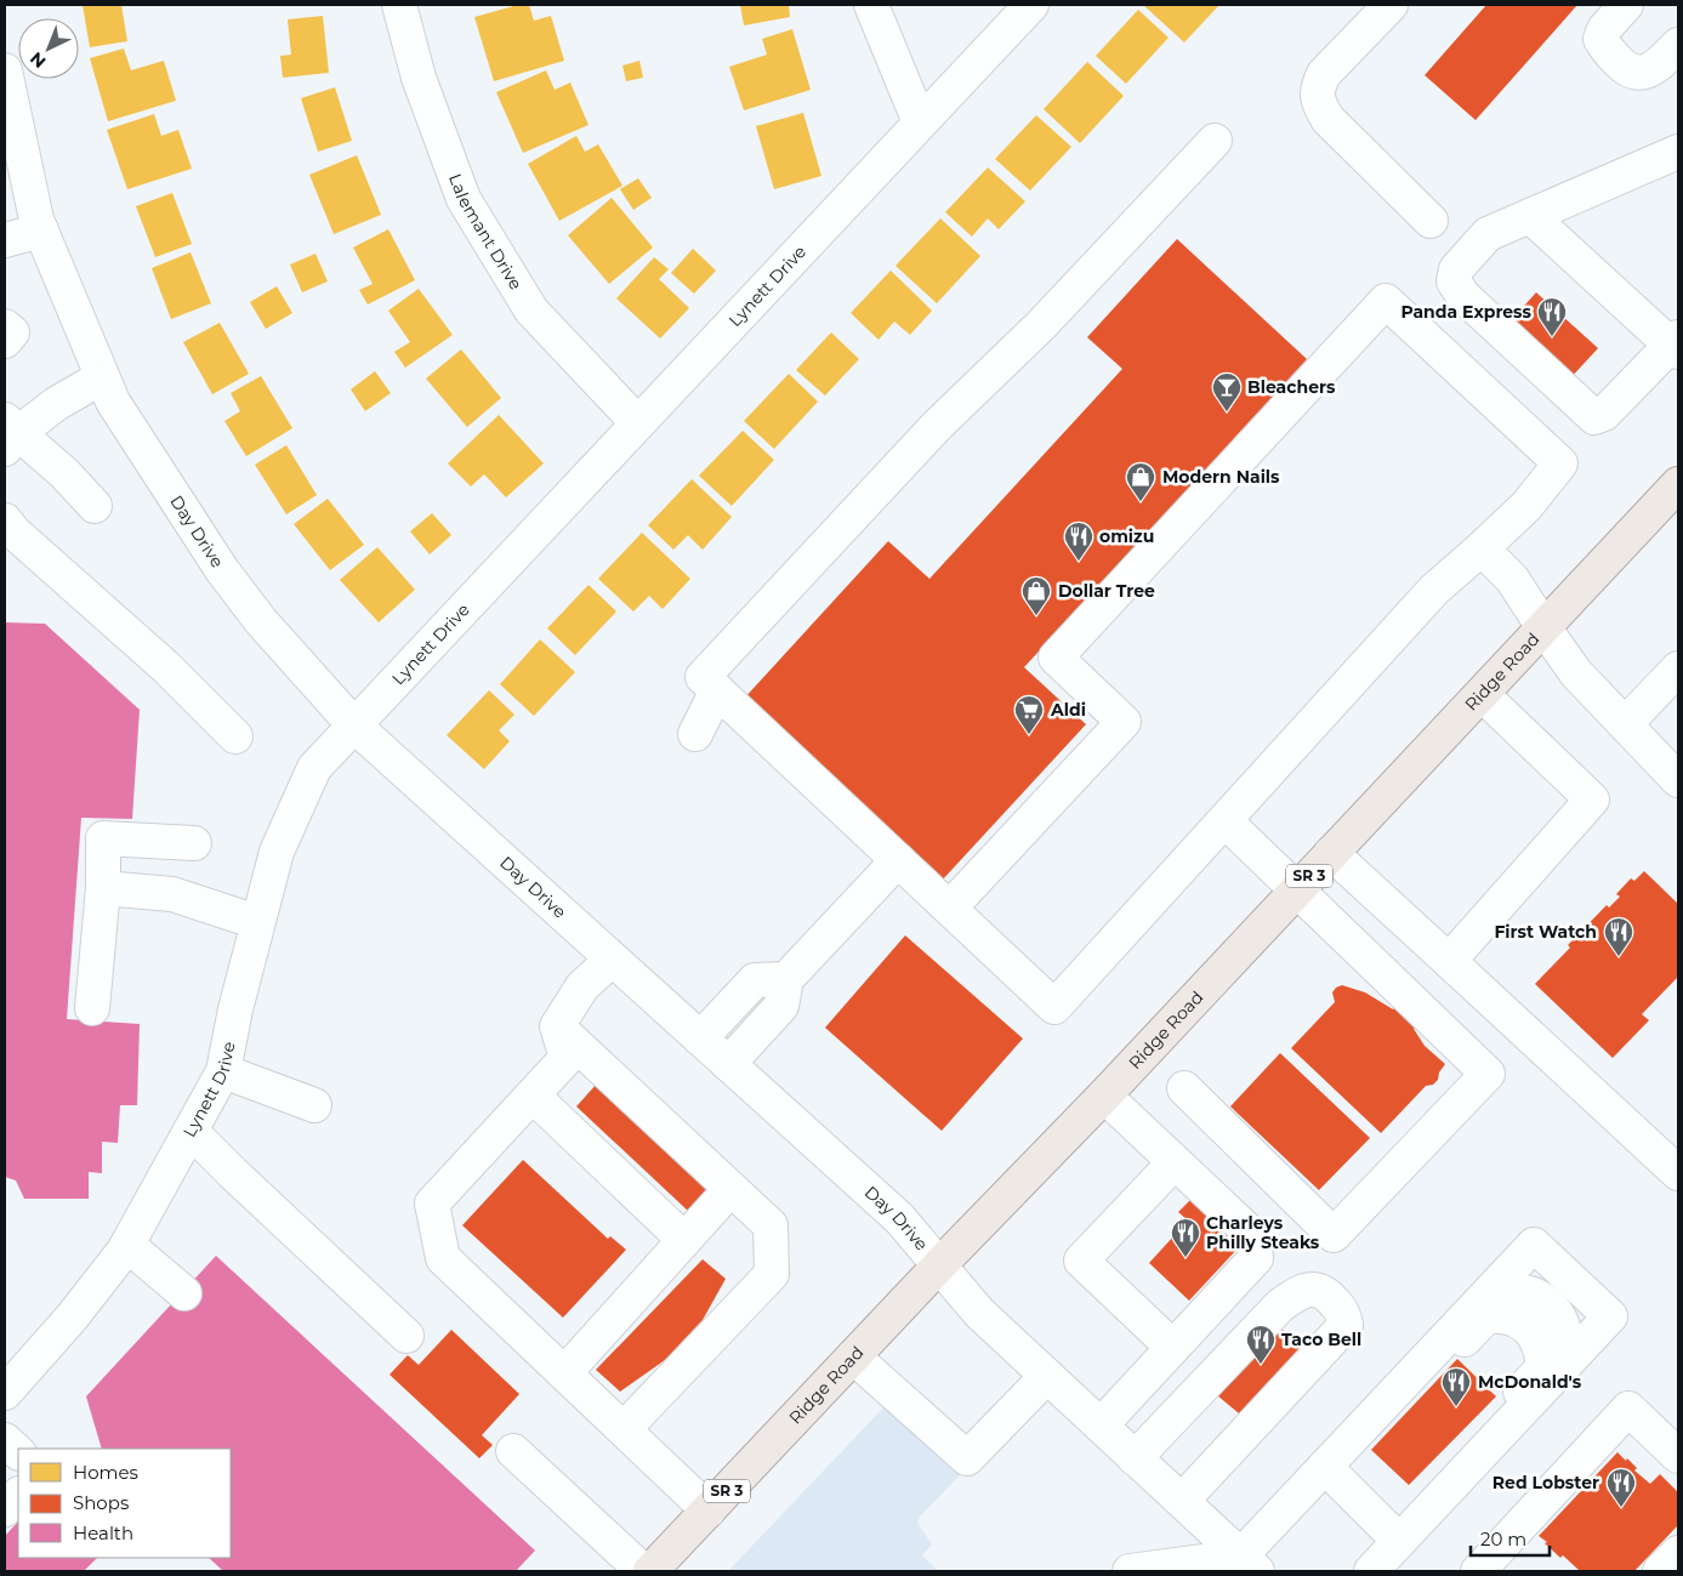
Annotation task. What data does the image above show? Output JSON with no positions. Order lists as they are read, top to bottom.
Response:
{
  "streets": {
    "main road": ["Ridge Road", "SR 3"],
    "street": ["Lalemant Drive", "Lynett Drive", "Day Drive"]
  },
  "crossings": [
    ["Lalemant Drive", "Lynett Drive"],
    ["Lynett Drive", "Day Drive"],
    ["Day Drive", "Ridge Road"]
  ],
  "places": {
    "restaurant": [
      "Panda Express",
      "omizu",
      "First Watch",
      "Charleys Philly Steaks",
      "Taco Bell",
      "McDonald's",
      "Red Lobster"
    ],
    "bar": ["Bleachers"],
    "shop": ["Modern Nails", "Dollar Tree"],
    "supermarket": ["Aldi"]
  },
  "legend": ["Homes", "Shops", "Health"],
  "scale_bar": "20 m",
  "north": "bottom left"
}
